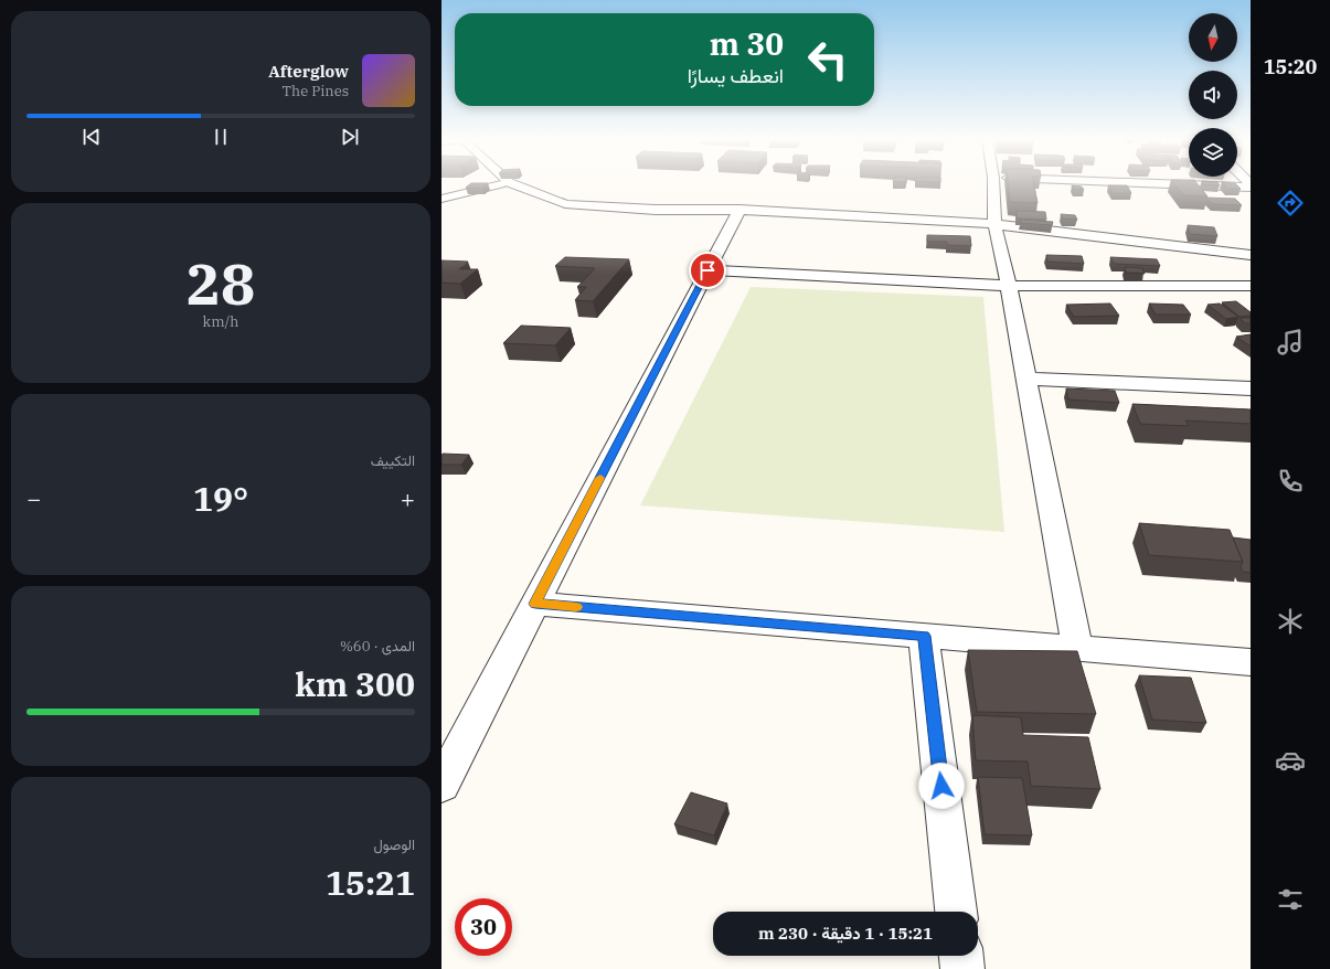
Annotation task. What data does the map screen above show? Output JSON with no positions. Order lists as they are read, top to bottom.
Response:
{
  "north": "bottom",
  "page": {
    "tabs": "15:20",
    "turn": ["30 m", "انعطف يسارًا"],
    "song": ["Afterglow", "The Pines"],
    "tile": [
      ["28", "km/h"],
      "التكييف",
      ["المدى · 60%", "300 km"],
      ["الوصول", "15:21"]
    ],
    "heat": ["−", "19°", "+"],
    "limit": "30",
    "trip": "15:21 · 1 دقيقة · 230 m"
  }
}
